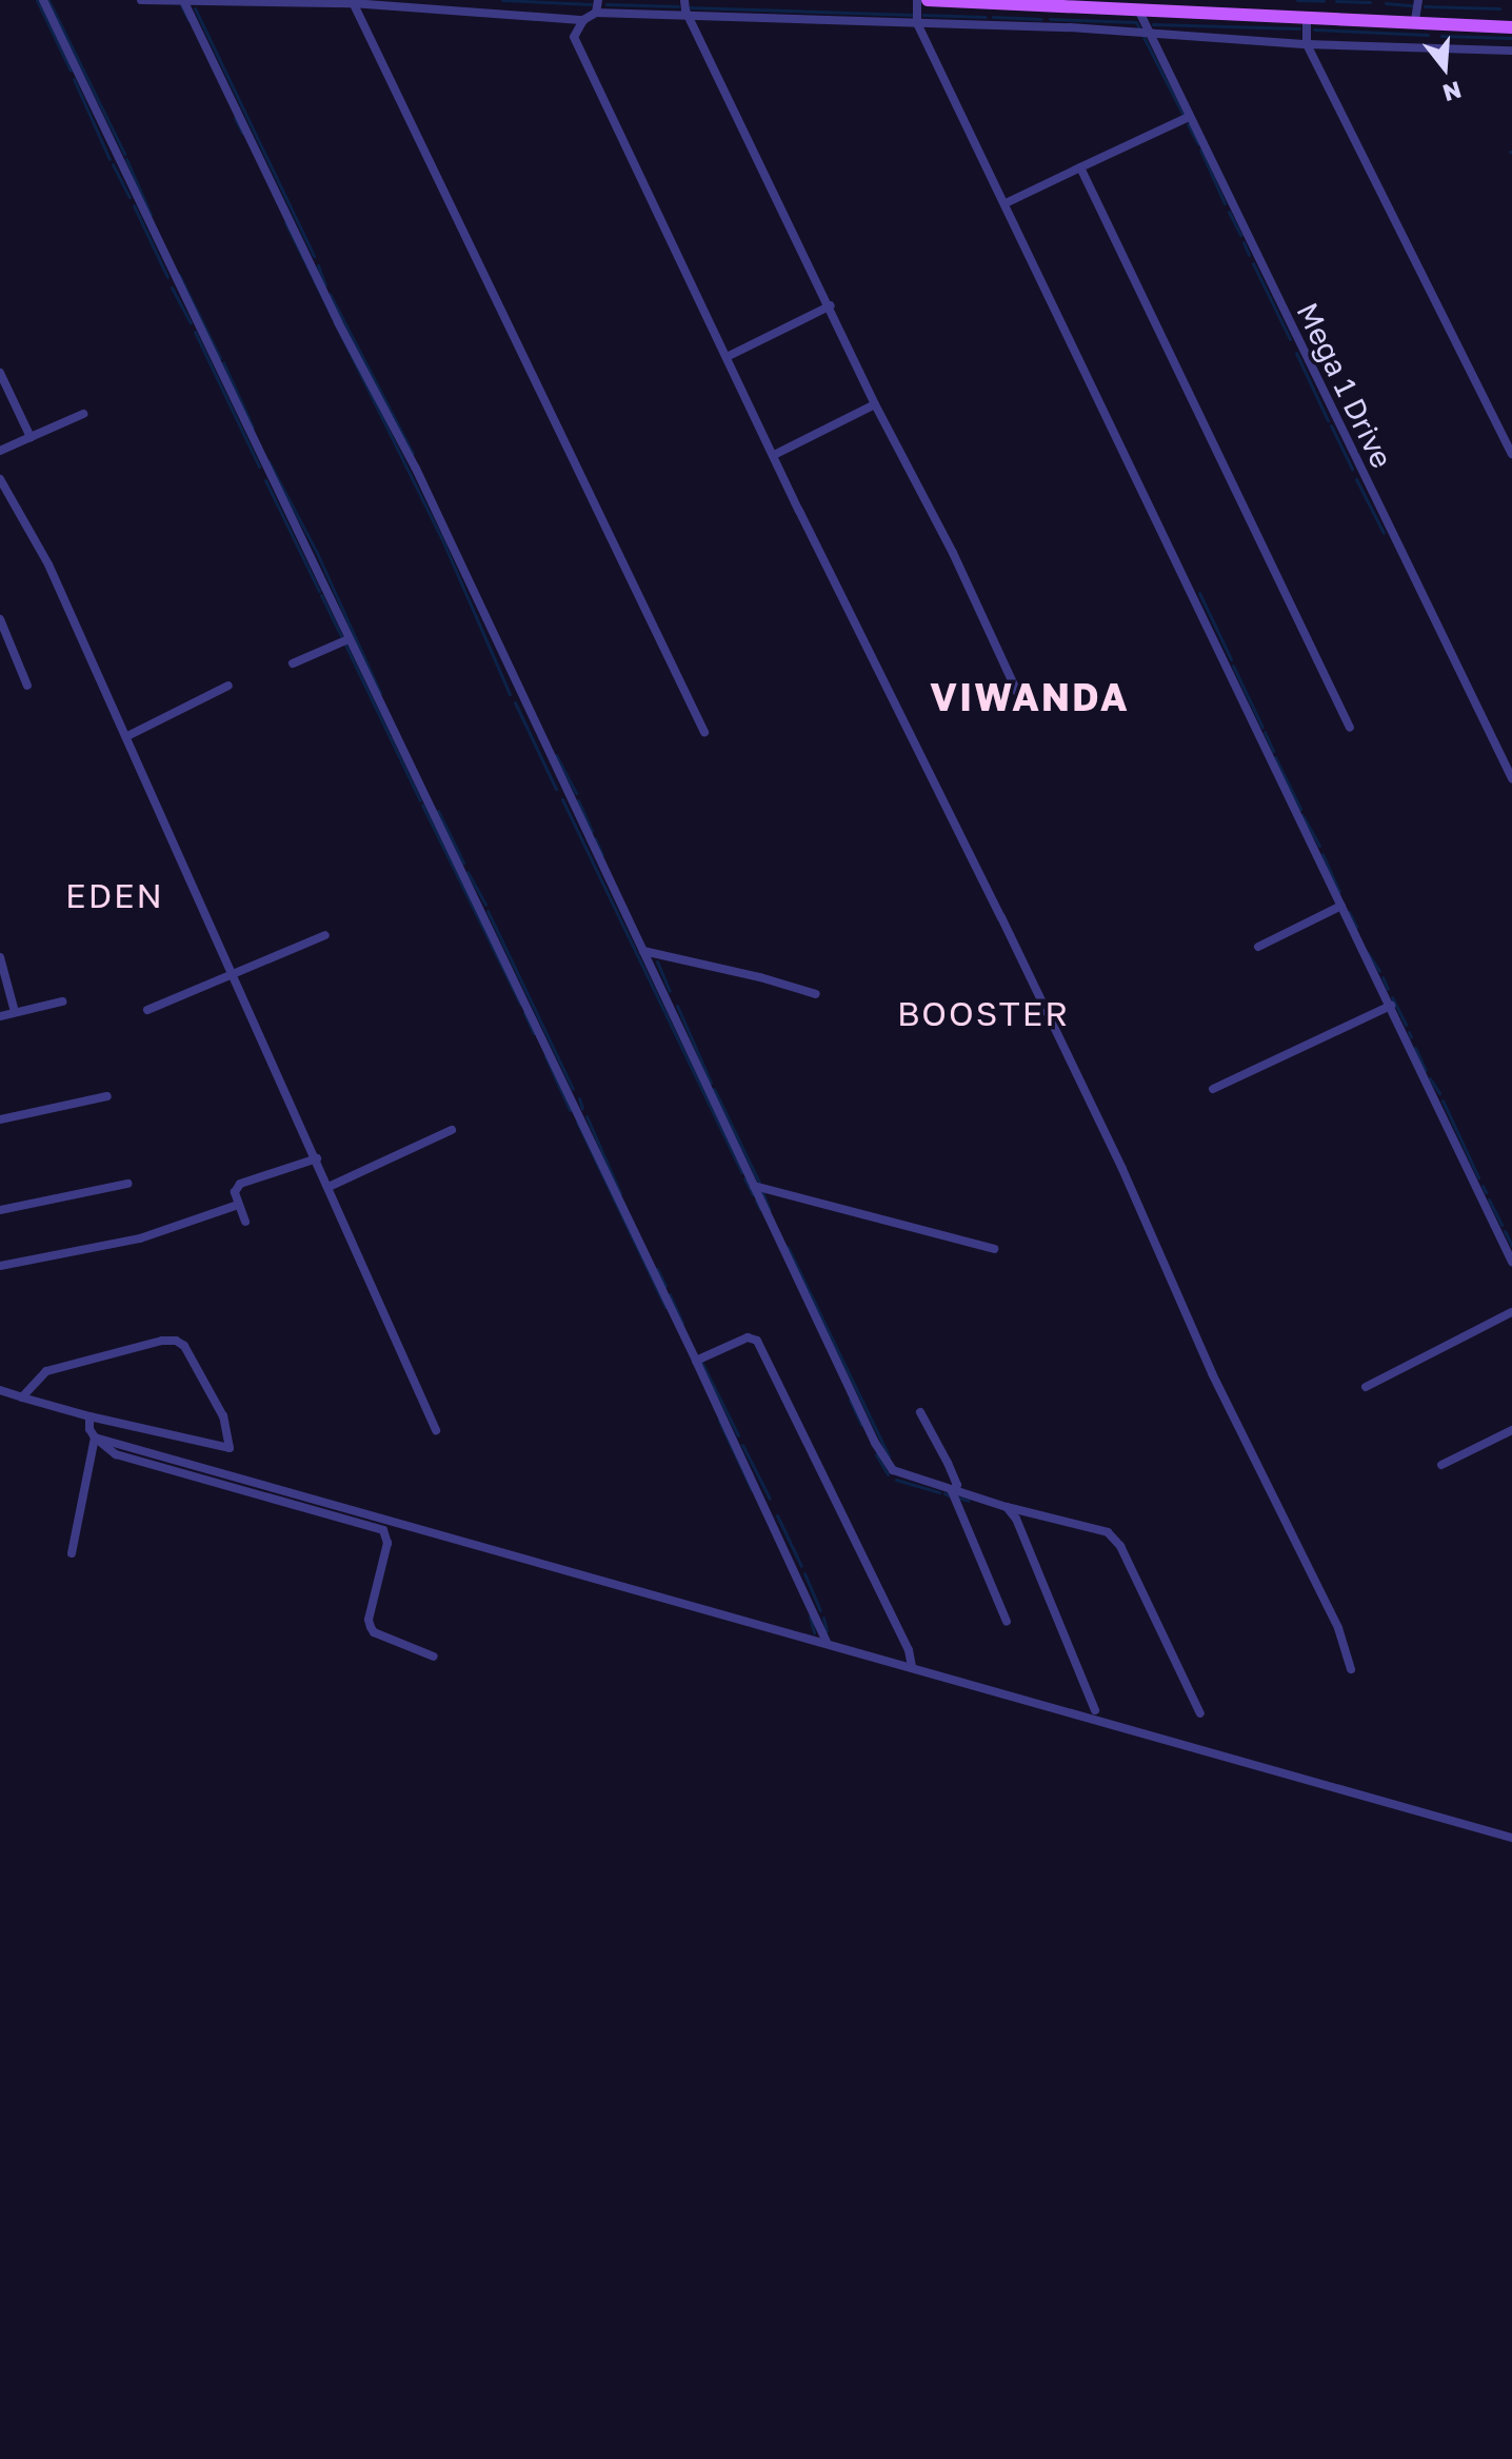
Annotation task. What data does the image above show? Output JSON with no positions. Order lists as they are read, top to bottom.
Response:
{
  "streets": {
    "street": ["Mega 1 Drive"]
  },
  "districts": ["VIWANDA", "EDEN", "BOOSTER"],
  "north": "bottom"
}
